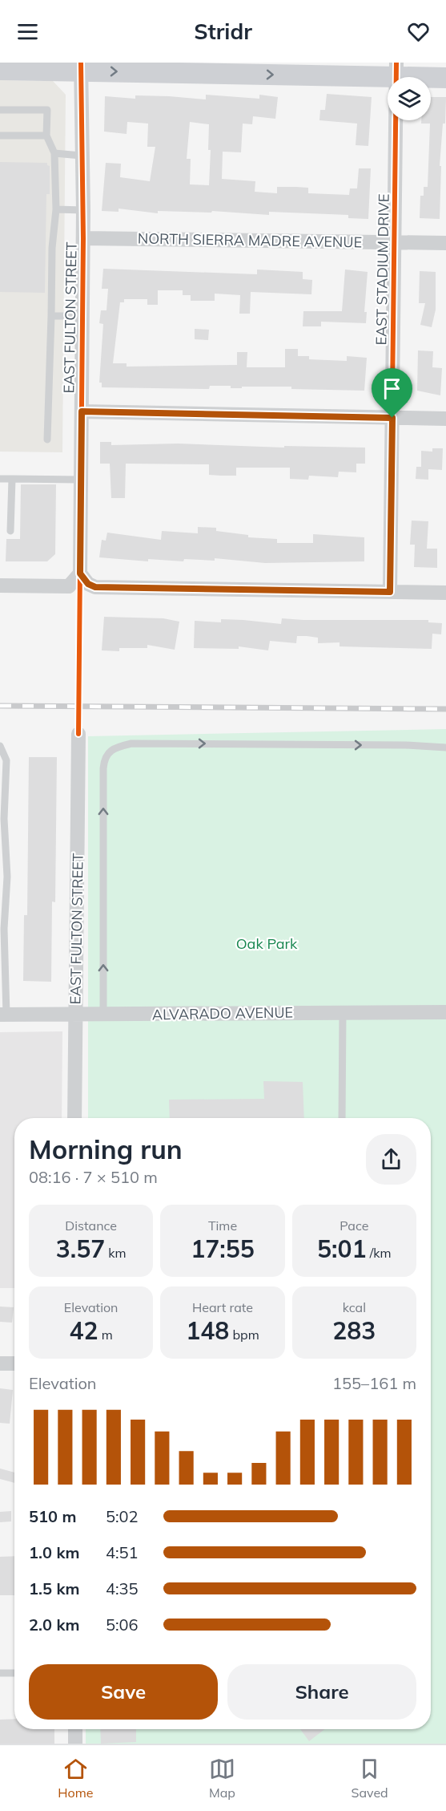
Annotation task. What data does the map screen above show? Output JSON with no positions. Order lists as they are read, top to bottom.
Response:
{
  "streets": {
    "street": [
      "NORTH SIERRA MADRE AVENUE",
      "EAST STADIUM DRIVE",
      "EAST FULTON STREET",
      "ALVARADO AVENUE"
    ]
  },
  "crossings": [
    ["NORTH SIERRA MADRE AVENUE", "EAST STADIUM DRIVE"],
    ["NORTH SIERRA MADRE AVENUE", "EAST FULTON STREET"],
    ["EAST FULTON STREET", "ALVARADO AVENUE"]
  ],
  "parks": ["Oak Park"],
  "page": {
    "header": "Stridr",
    "heading": ["Morning run", "08:16 · 7 × 510 m"],
    "stats": [
      ["Distance", "3.57 km"],
      ["Time", "17:55"],
      ["Pace", "5:01 /km"],
      ["Elevation", "42 m"],
      ["Heart rate", "148 bpm"],
      ["kcal", "283"]
    ],
    "chart": ["Elevation", "155–161 m"],
    "list": [
      {
        "name": "510 m",
        "note": "5:02"
      },
      {
        "name": "1.0 km",
        "note": "4:51"
      },
      {
        "name": "1.5 km",
        "note": "4:35"
      },
      {
        "name": "2.0 km",
        "note": "5:06"
      }
    ],
    "buttons": ["Save", "Share"],
    "tabs": ["Home", "Map", "Saved"]
  }
}
